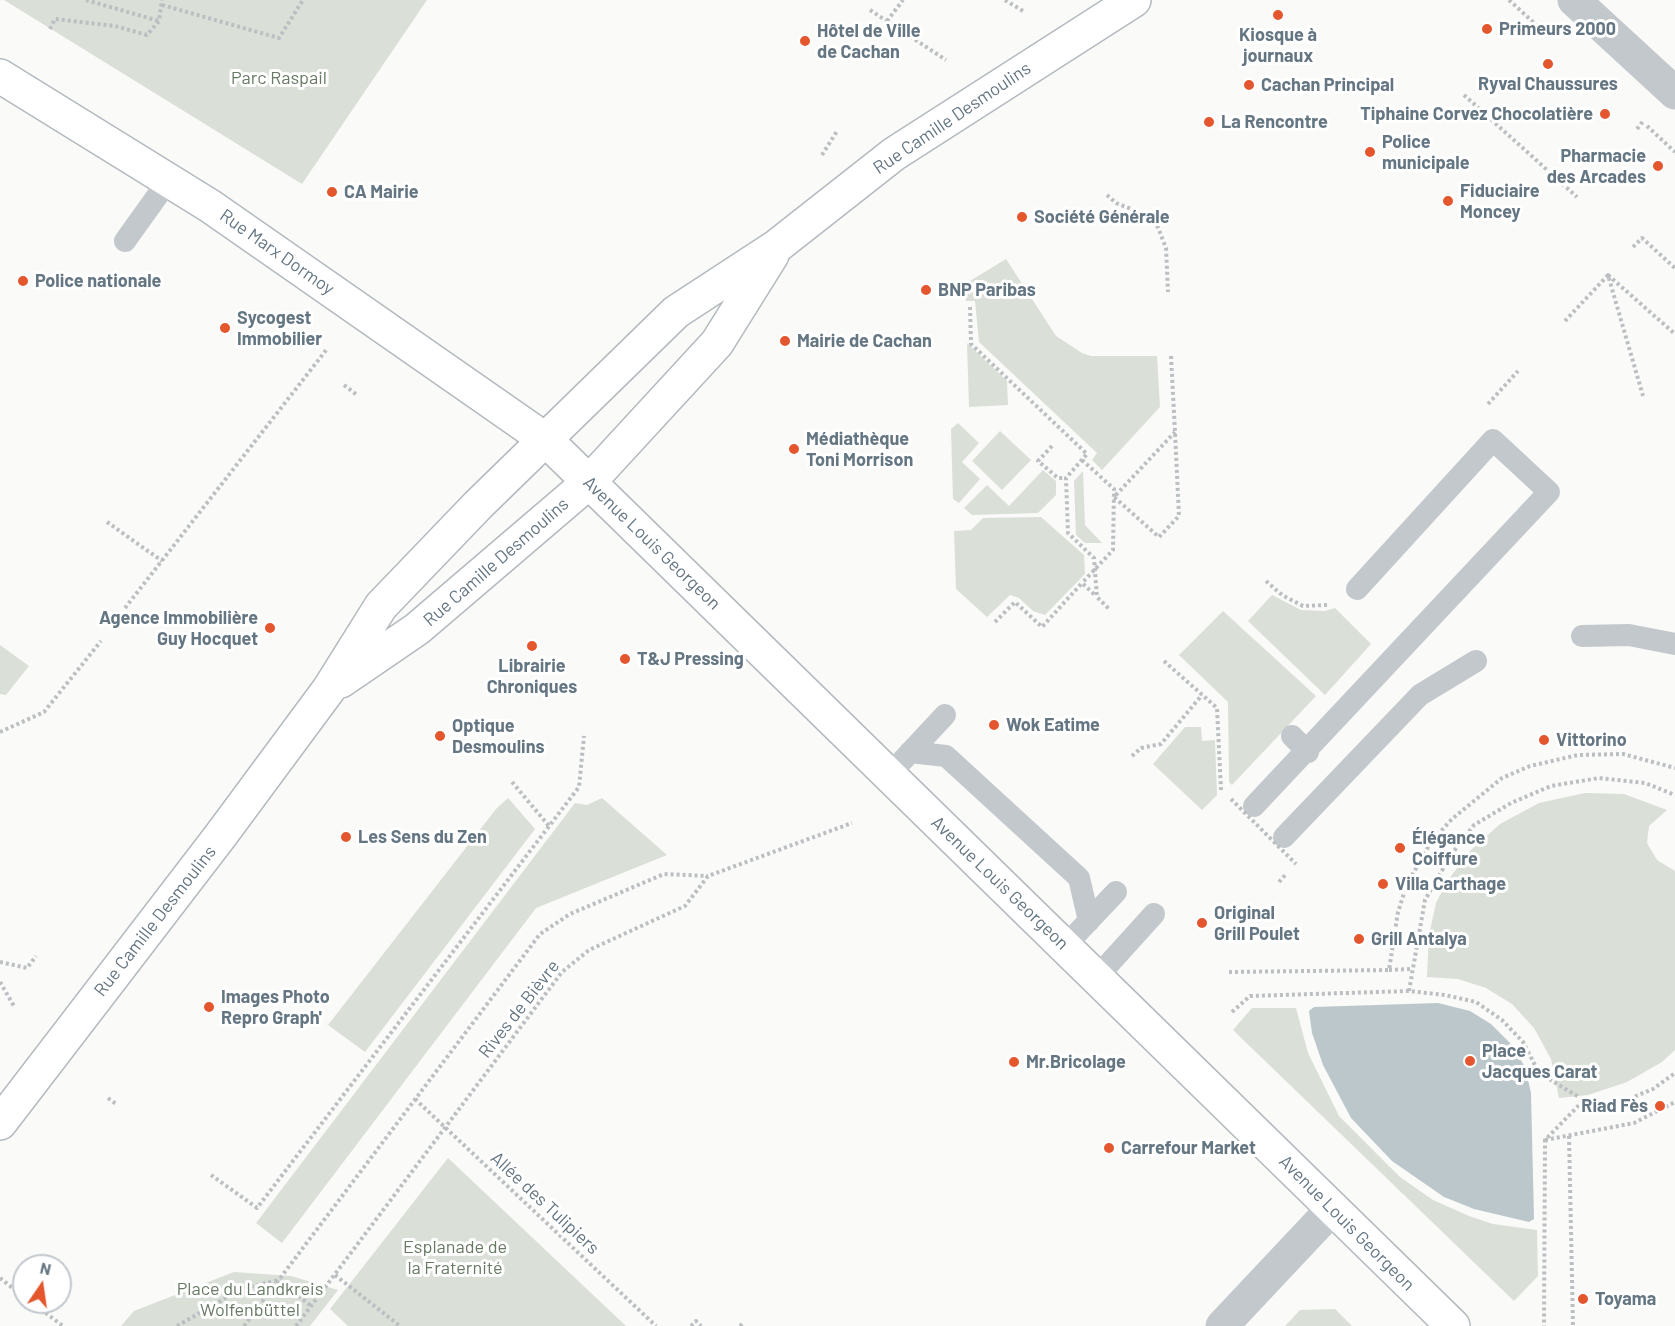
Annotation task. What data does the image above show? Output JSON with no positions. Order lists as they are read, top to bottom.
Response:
{
  "streets": {
    "main road": ["Rue Camille Desmoulins", "Rue Marx Dormoy", "Avenue Louis Georgeon"],
    "path": ["Rives de Bièvre", "Allée des Tulipiers"]
  },
  "crossings": [
    ["Rue Camille Desmoulins", "Rue Marx Dormoy"],
    ["Rue Camille Desmoulins", "Avenue Louis Georgeon"],
    ["Rue Marx Dormoy", "Avenue Louis Georgeon"],
    ["Rives de Bièvre", "Allée des Tulipiers"]
  ],
  "parks": ["Parc Raspail", "Esplanade de la Fraternité", "Place du Landkreis Wolfenbüttel"],
  "places": [
    "Kiosque à journaux",
    "Primeurs 2000",
    "Hôtel de Ville de Cachan",
    "Ryval Chaussures",
    "Cachan Principal",
    "Tiphaine Corvez Chocolatière",
    "La Rencontre",
    "Police municipale",
    "Pharmacie des Arcades",
    "CA Mairie",
    "Fiduciaire Moncey",
    "Société Générale",
    "Police nationale",
    "BNP Paribas",
    "Sycogest Immobilier",
    "Mairie de Cachan",
    "Médiathèque Toni Morrison",
    "Agence Immobilière Guy Hocquet",
    "Librairie Chroniques",
    "T&J Pressing",
    "Wok Eatime",
    "Optique Desmoulins",
    "Vittorino",
    "Les Sens du Zen",
    "Élégance Coiffure",
    "Villa Carthage",
    "Original Grill Poulet",
    "Grill Antalya",
    "Images Photo Repro Graph'",
    "Place Jacques Carat",
    "Mr.Bricolage",
    "Riad Fès",
    "Carrefour Market",
    "Toyama"
  ],
  "north": "top"
}
